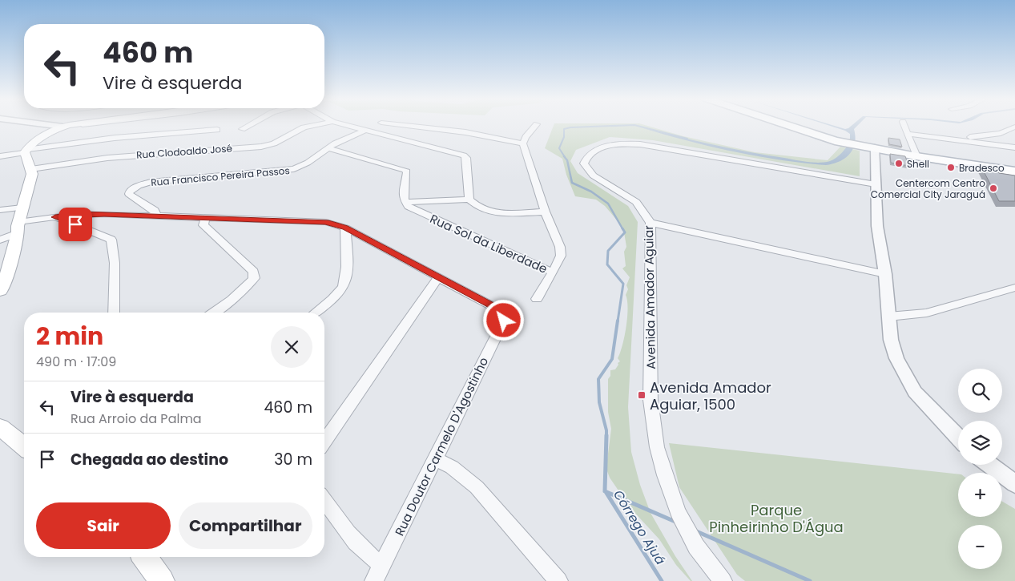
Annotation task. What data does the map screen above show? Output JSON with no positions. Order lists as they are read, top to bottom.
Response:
{
  "streets": {
    "street": [
      "Rua Clodoaldo José",
      "Rua Francisco Pereira Passos",
      "Rua Sol da Liberdade",
      "Avenida Amador Aguiar",
      "Rua Doutor Carmelo D'Agostinho"
    ]
  },
  "crossings": [
    ["Rua Francisco Pereira Passos", "Rua Doutor Carmelo D'Agostinho"]
  ],
  "water": ["Córrego Ajuá"],
  "parks": ["Parque Pinheirinho D'Água"],
  "places": {
    "other": ["Shell", "Bradesco", "Centercom Centro Comercial City Jaraguá"],
    "transit": ["Avenida Amador Aguiar, 1500"]
  },
  "page": {
    "turn": ["460 m", "Vire à esquerda"],
    "heading": ["2 min", "490 m · 17:09"],
    "map_buttons": ["+", "−"],
    "list": [
      {
        "name": "Vire à esquerda",
        "note": "Rua Arroio da Palma",
        "value": "460 m"
      },
      {
        "name": "Chegada ao destino",
        "value": "30 m"
      }
    ],
    "buttons": ["Sair", "Compartilhar"]
  }
}
